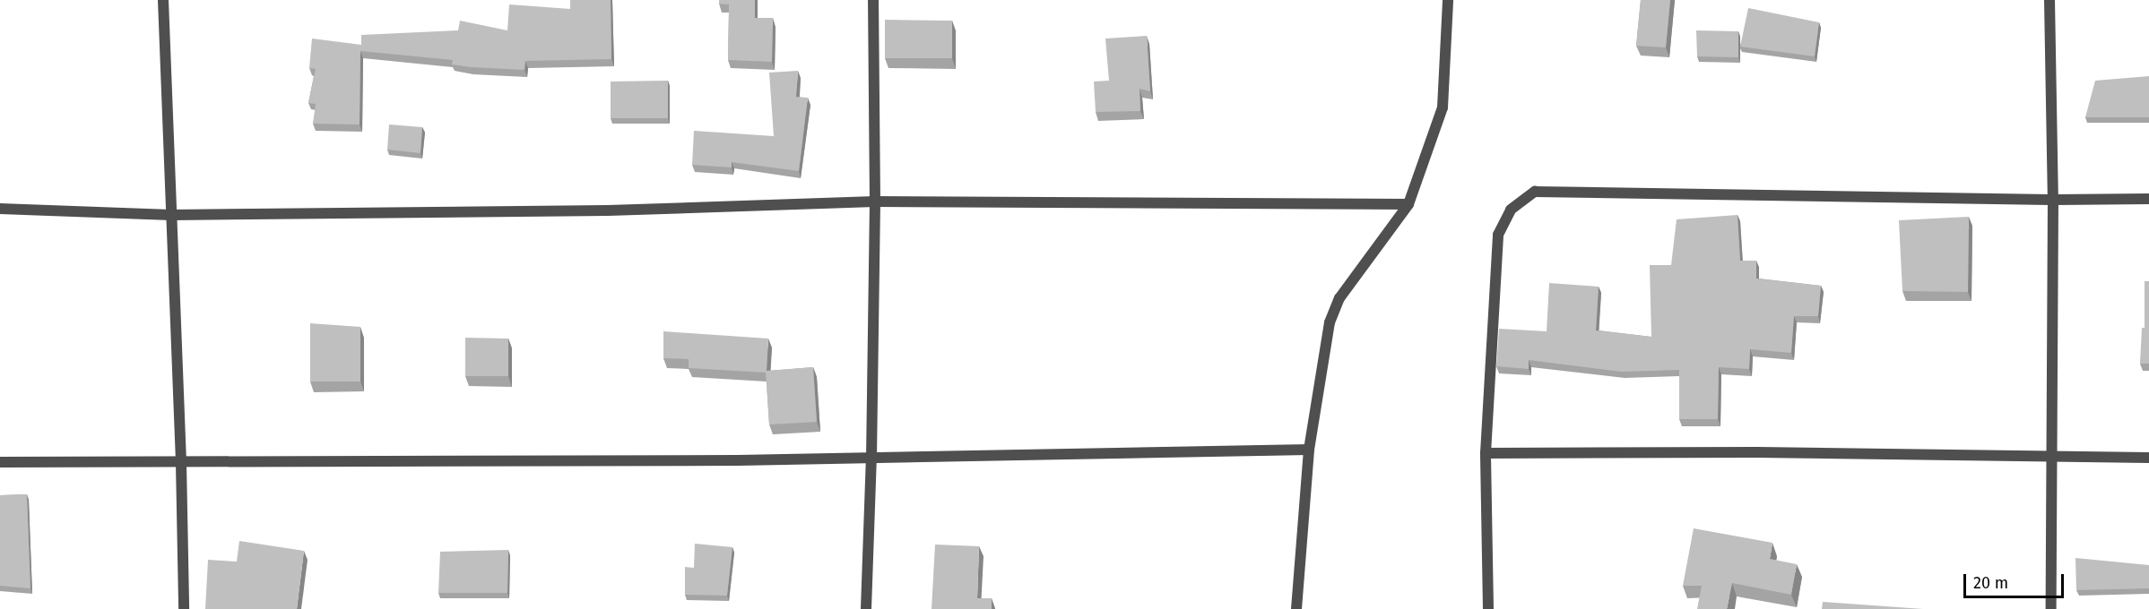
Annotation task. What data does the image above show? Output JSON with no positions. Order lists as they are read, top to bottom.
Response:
{
  "scale_bar": "20 m"
}
